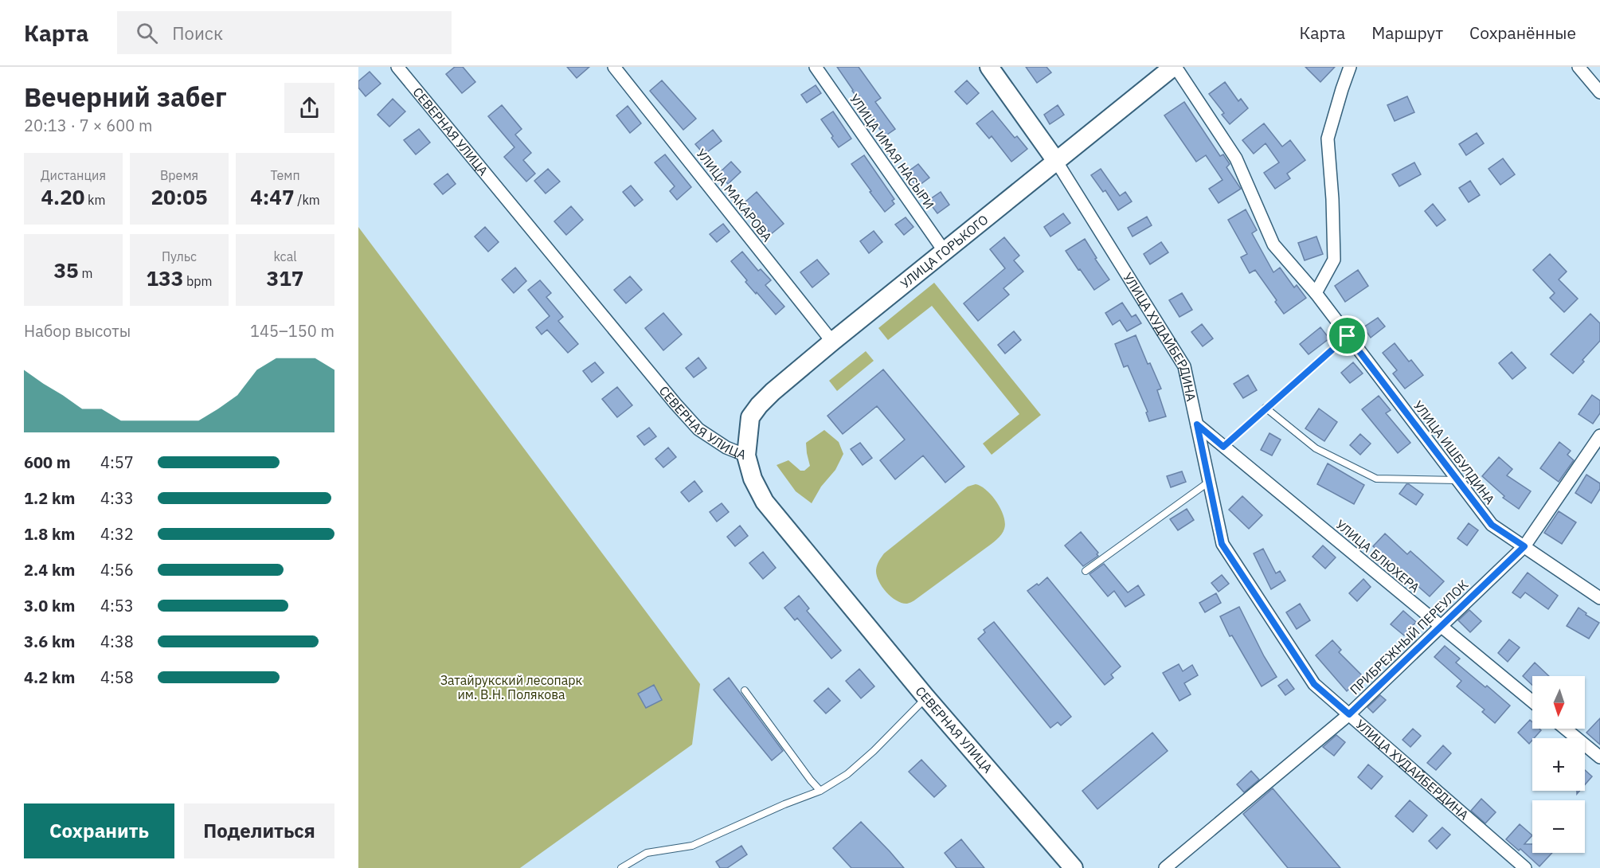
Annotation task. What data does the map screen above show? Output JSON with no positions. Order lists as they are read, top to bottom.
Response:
{
  "streets": {
    "main road": ["СЕВЕРНАЯ УЛИЦА", "УЛИЦА ГОРЬКОГО", "УЛИЦА ХУДАЙБЕРДИНА"],
    "street": [
      "УЛИЦА ИМАЯ НАСЫРИ",
      "УЛИЦА МАКАРОВА",
      "УЛИЦА ИШБУЛДИНА",
      "УЛИЦА БЛЮХЕРА",
      "ПРИБРЕЖНЫЙ ПЕРЕУЛОК"
    ]
  },
  "crossings": [
    ["СЕВЕРНАЯ УЛИЦА", "УЛИЦА ГОРЬКОГО"],
    ["УЛИЦА ИМАЯ НАСЫРИ", "УЛИЦА ГОРЬКОГО"],
    ["УЛИЦА МАКАРОВА", "УЛИЦА ГОРЬКОГО"],
    ["УЛИЦА ГОРЬКОГО", "УЛИЦА ХУДАЙБЕРДИНА"],
    ["УЛИЦА ГОРЬКОГО", "УЛИЦА ИШБУЛДИНА"],
    ["УЛИЦА ХУДАЙБЕРДИНА", "УЛИЦА БЛЮХЕРА"],
    ["УЛИЦА ХУДАЙБЕРДИНА", "ПРИБРЕЖНЫЙ ПЕРЕУЛОК"],
    ["УЛИЦА ИШБУЛДИНА", "ПРИБРЕЖНЫЙ ПЕРЕУЛОК"],
    ["УЛИЦА БЛЮХЕРА", "ПРИБРЕЖНЫЙ ПЕРЕУЛОК"]
  ],
  "parks": ["Затайрукский лесопарк им. В.Н. Полякова"],
  "north": "bottom",
  "page": {
    "header": "Карта",
    "search": "Поиск",
    "nav": ["Карта", "Маршрут", "Сохранённые"],
    "heading": ["Вечерний забег", "20:13 · 7 × 600 m"],
    "stats": [
      ["Дистанция", "4.20 km"],
      ["Время", "20:05"],
      ["Темп", "4:47 /km"],
      ["35 m"],
      ["Пульс", "133 bpm"],
      ["kcal", "317"]
    ],
    "chart": ["Набор высоты", "145–150 m"],
    "list": [
      {
        "name": "600 m",
        "note": "4:57"
      },
      {
        "name": "1.2 km",
        "note": "4:33"
      },
      {
        "name": "1.8 km",
        "note": "4:32"
      },
      {
        "name": "2.4 km",
        "note": "4:56"
      },
      {
        "name": "3.0 km",
        "note": "4:53"
      },
      {
        "name": "3.6 km",
        "note": "4:38"
      },
      {
        "name": "4.2 km",
        "note": "4:58"
      }
    ],
    "map_buttons": ["+", "−"],
    "buttons": ["Сохранить", "Поделиться"]
  }
}
